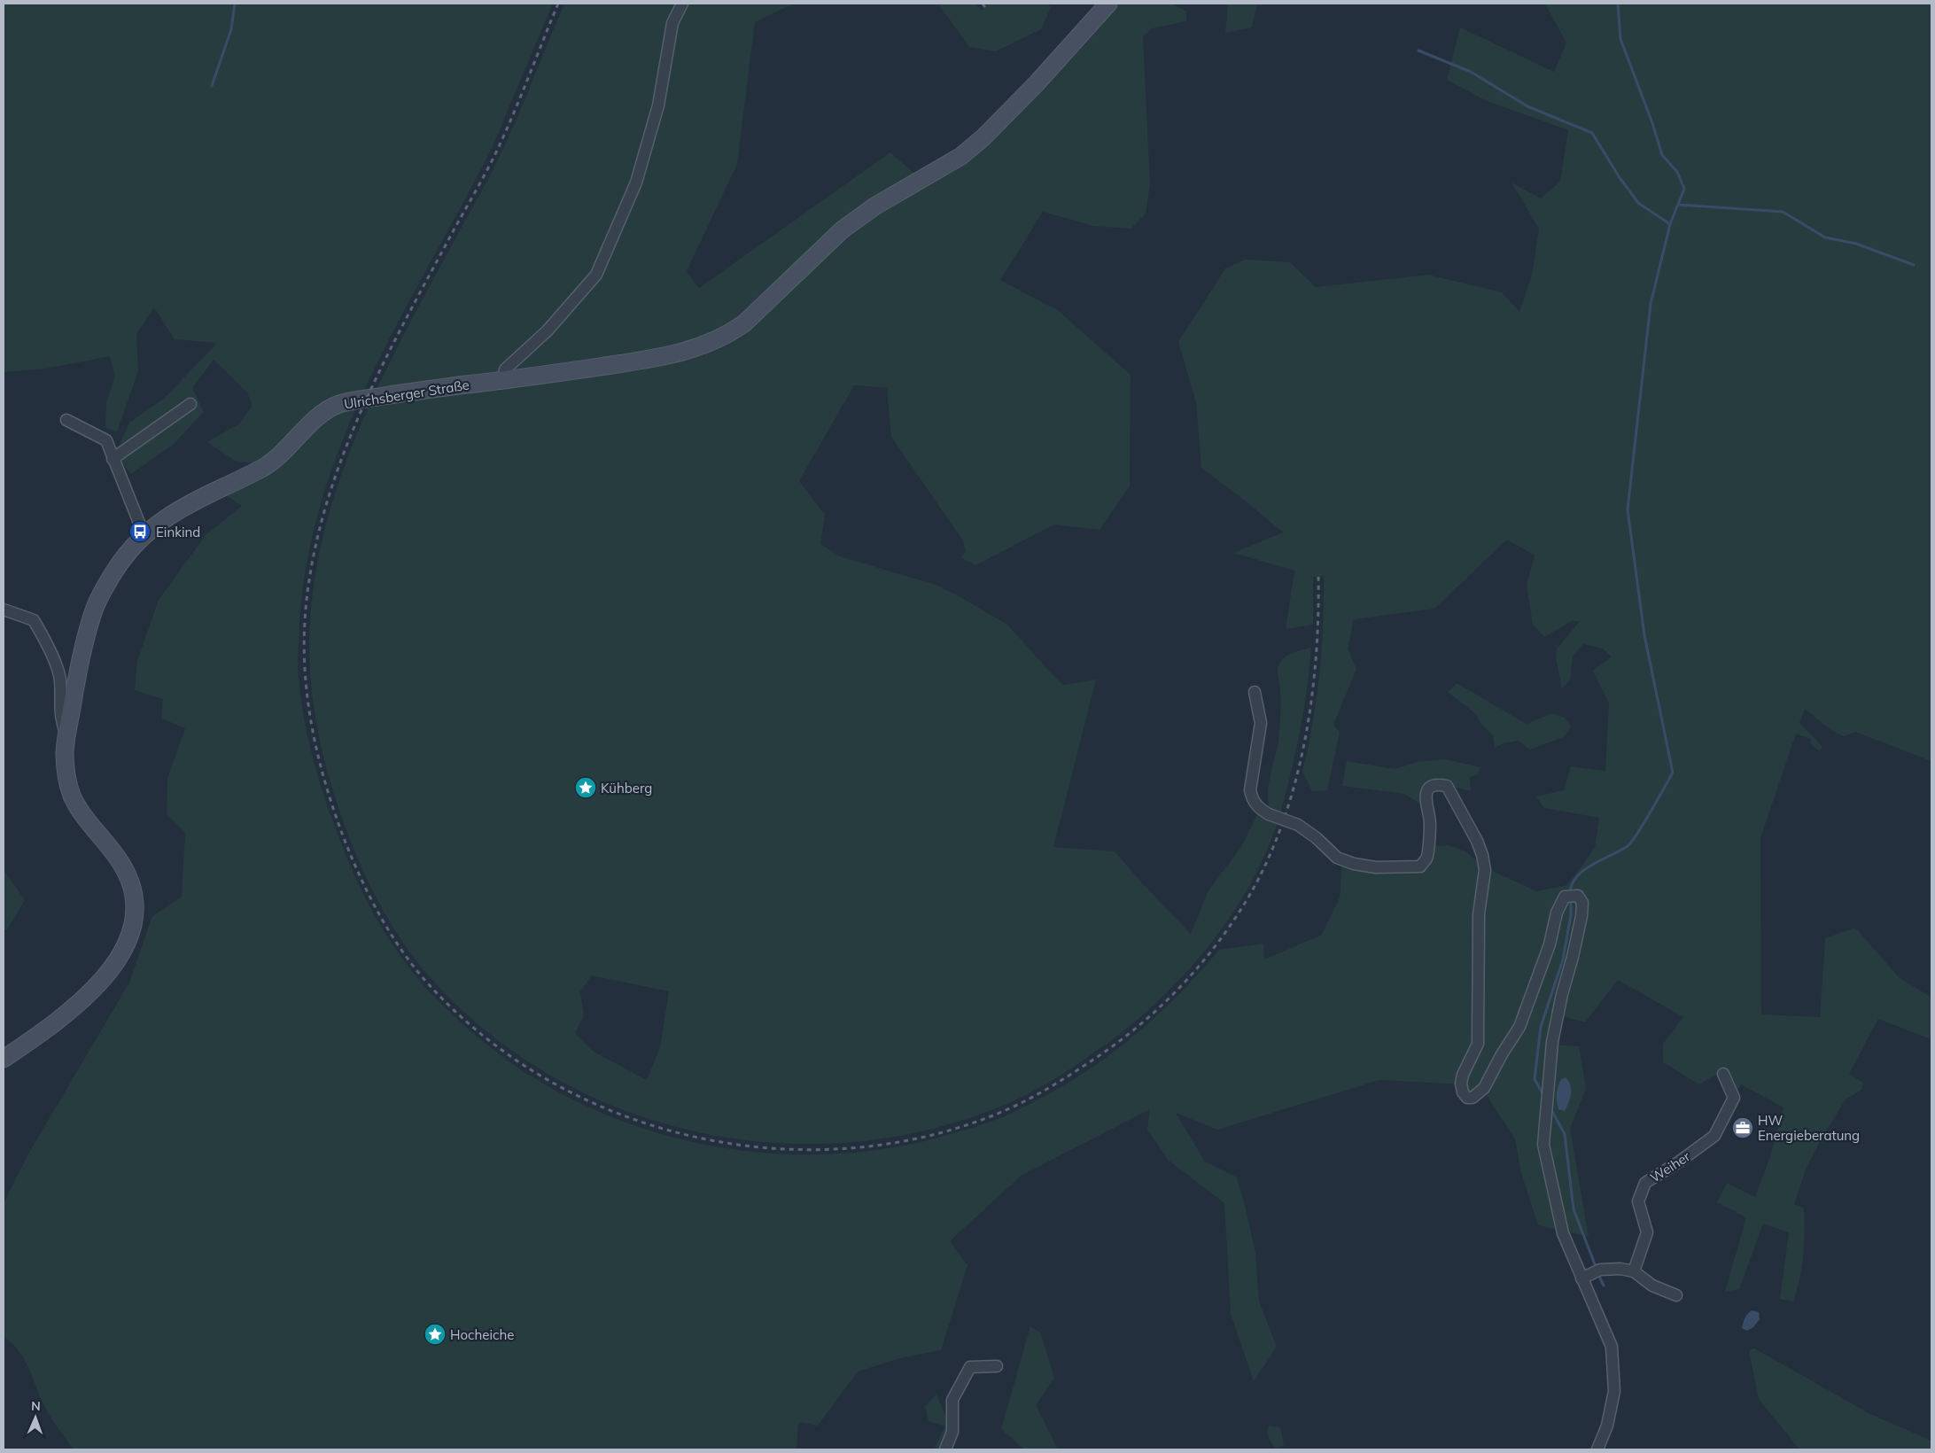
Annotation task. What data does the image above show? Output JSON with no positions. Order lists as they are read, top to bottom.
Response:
{
  "streets": {
    "street": ["Ulrichsberger Straße", "Weiher"]
  },
  "places": {
    "bus stop": ["Einkind"],
    "place": ["Kühberg", "Hocheiche"],
    "office": ["HW Energieberatung"]
  },
  "north": "top"
}
